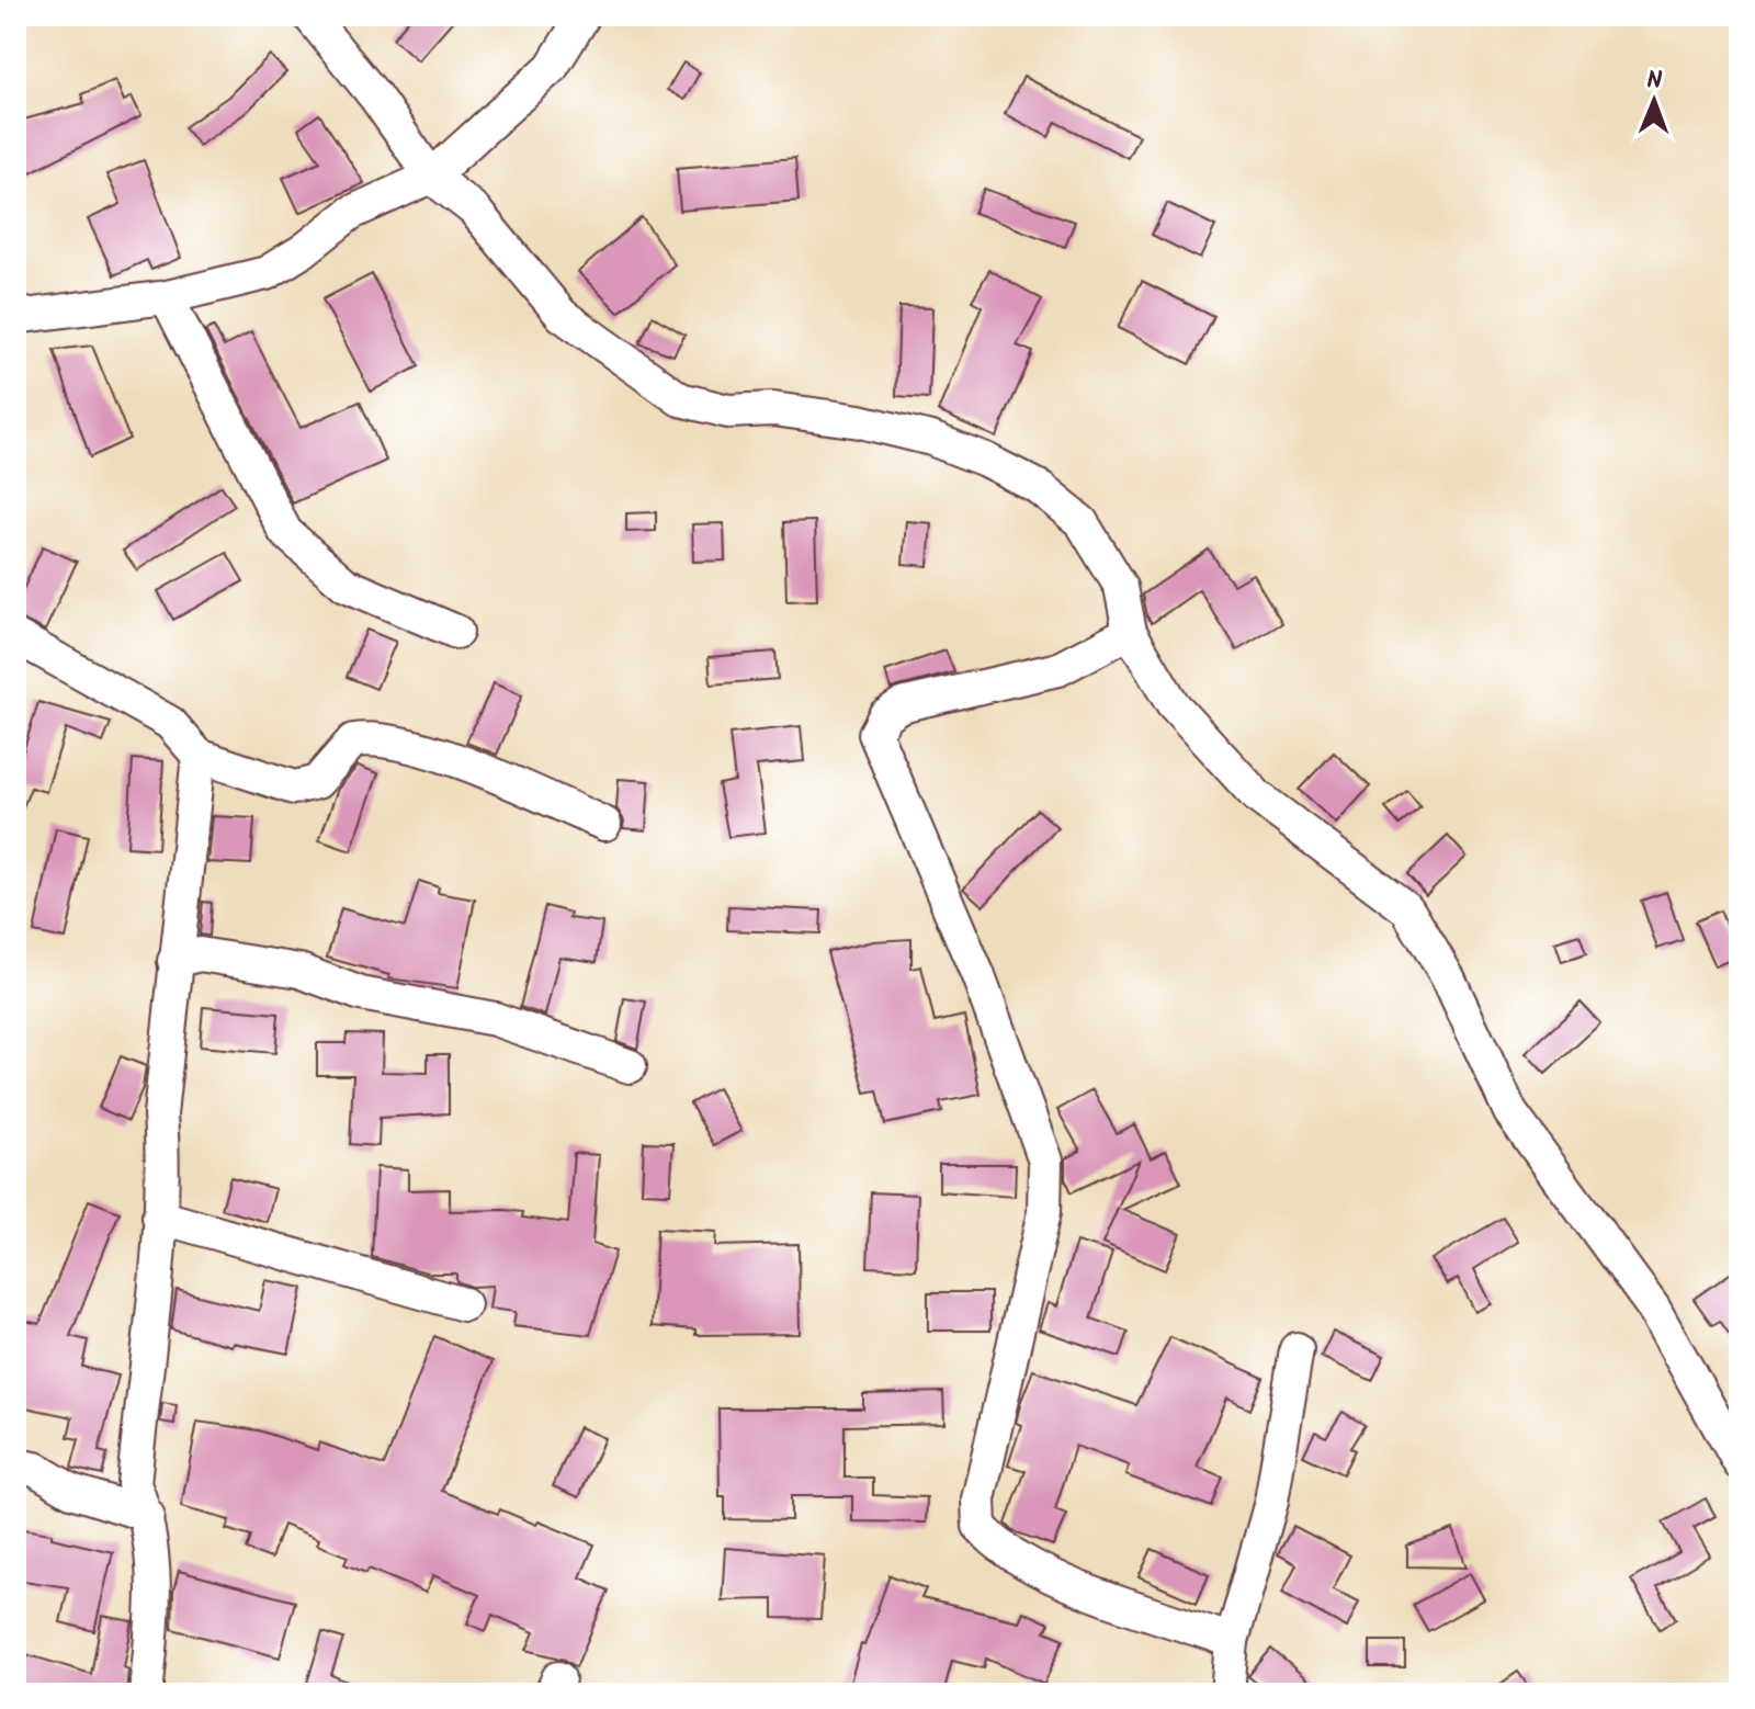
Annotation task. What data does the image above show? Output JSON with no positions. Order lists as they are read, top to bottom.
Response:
{
  "north": "top"
}
